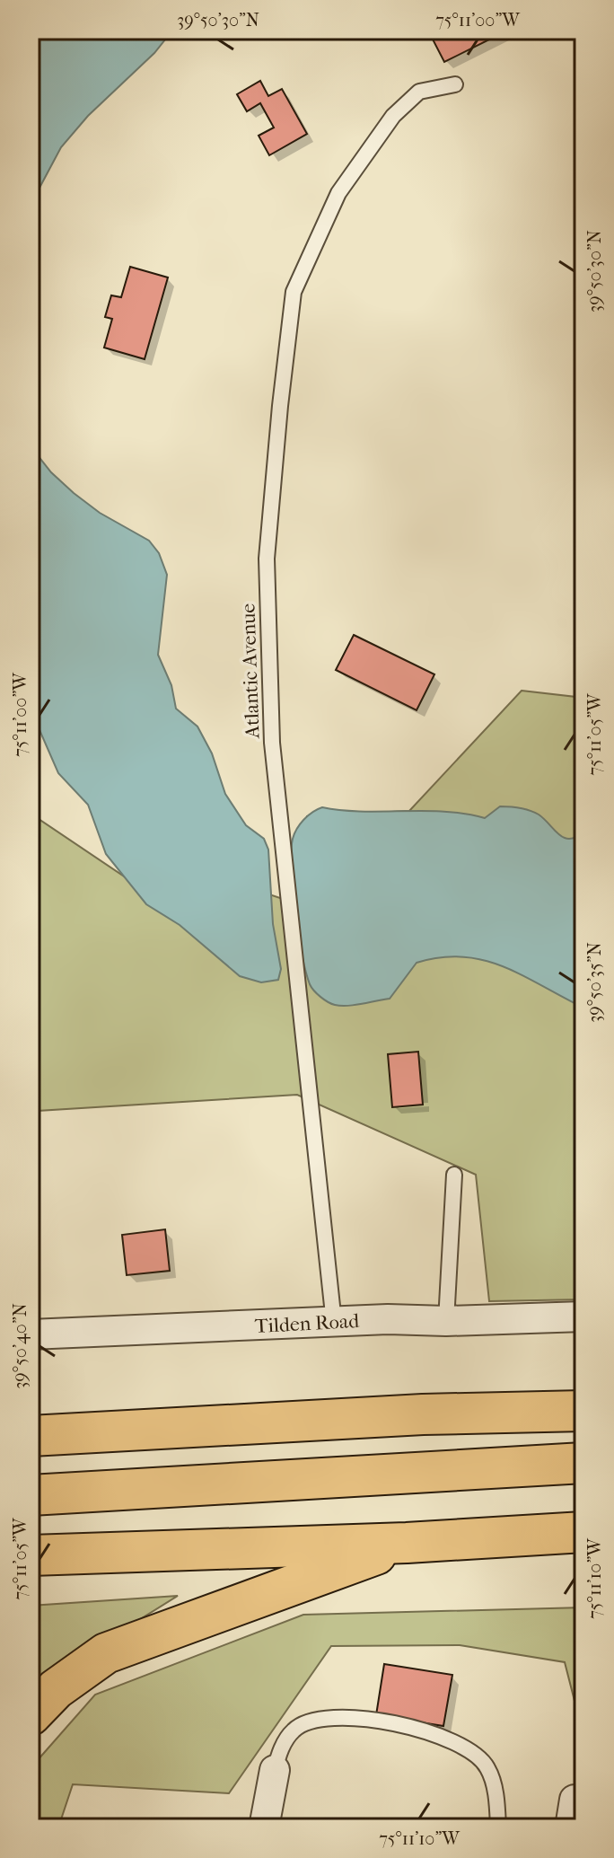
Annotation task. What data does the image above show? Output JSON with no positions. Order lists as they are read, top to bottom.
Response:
{
  "streets": {
    "street": ["Tilden Road"],
    "lane": ["Atlantic Avenue"]
  },
  "crossings": [
    ["Atlantic Avenue", "Tilden Road"]
  ],
  "coordinates": [
    "39°50'30\"N",
    "75°11'00\"W",
    "75°11'05\"W",
    "39°50'35\"N",
    "39°50'40\"N",
    "75°11'10\"W"
  ]
}
